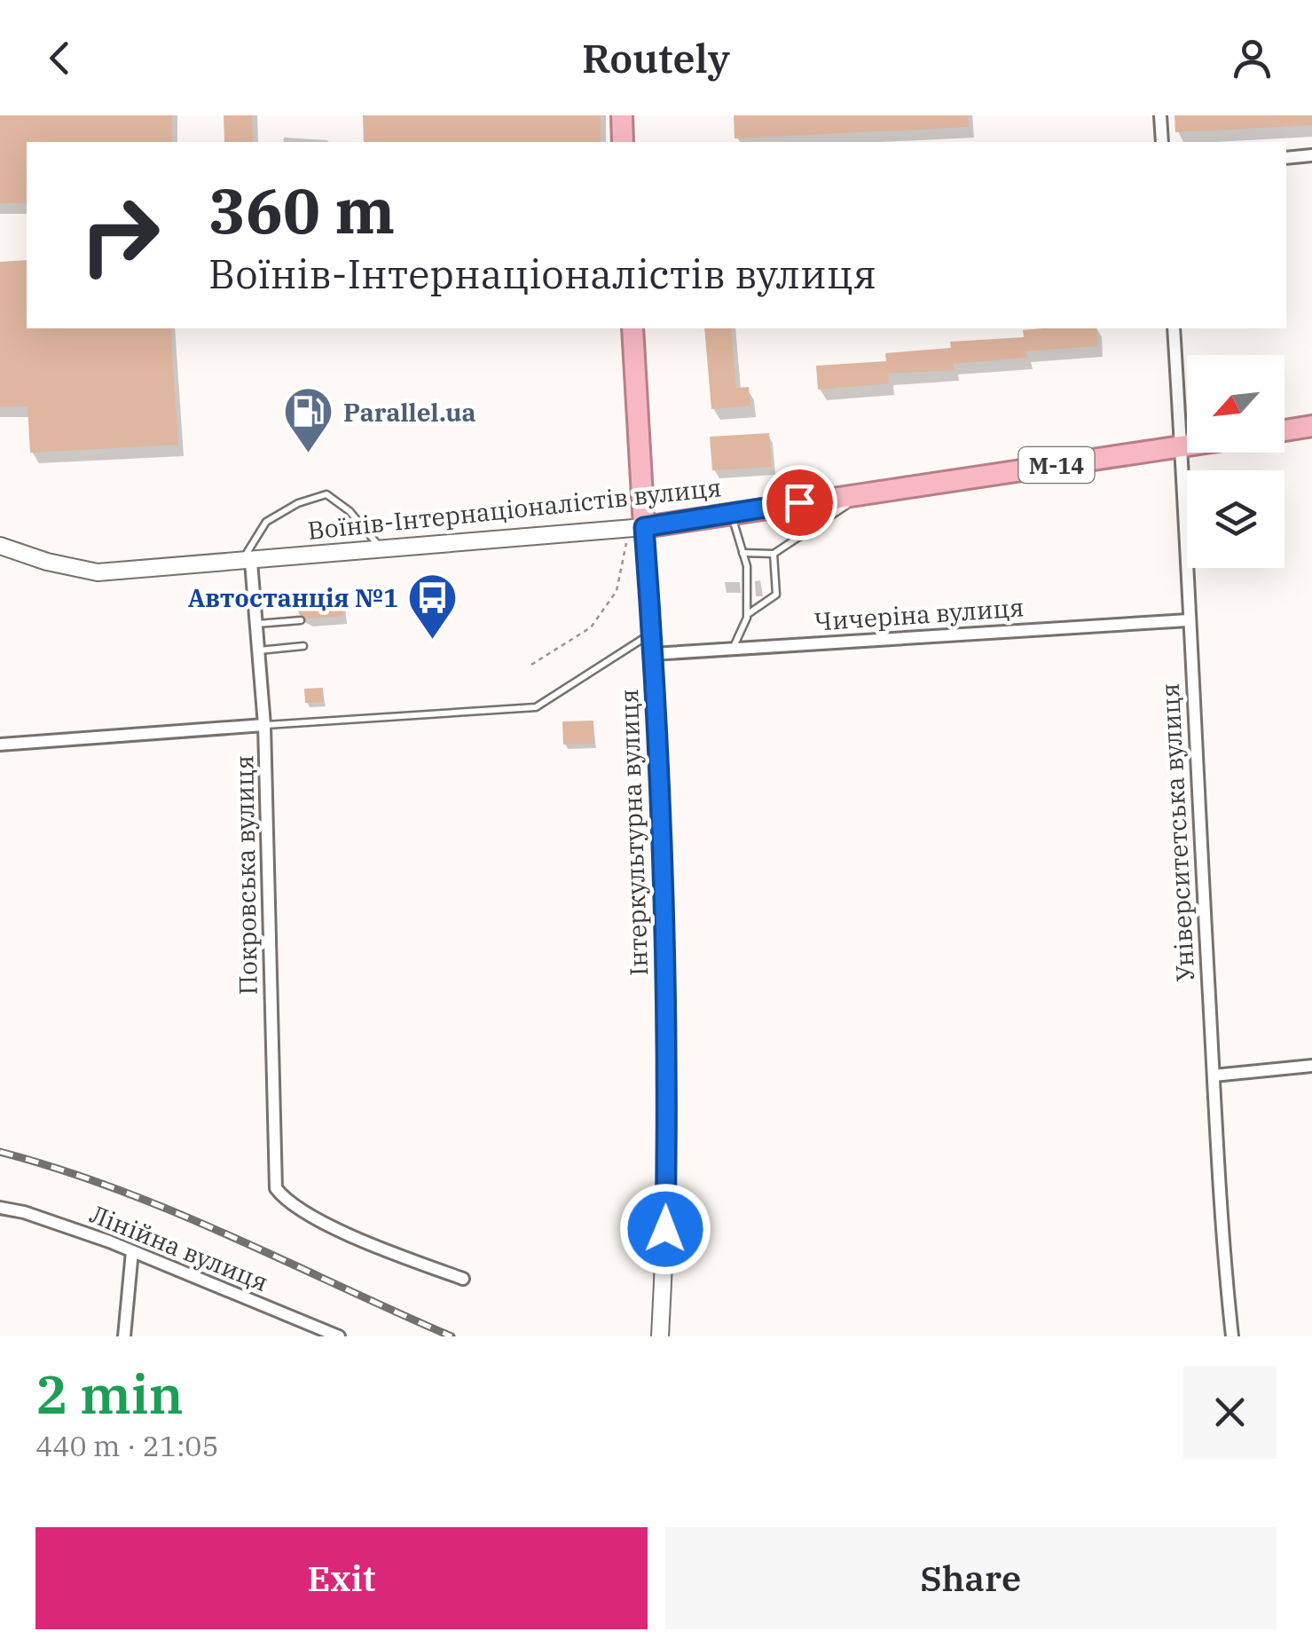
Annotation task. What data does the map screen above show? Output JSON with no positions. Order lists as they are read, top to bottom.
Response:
{
  "streets": {
    "highway": ["М-14", "Воїнів-Інтернаціоналістів вулиця", "Інтеркультурна вулиця"],
    "street": [
      "Чичеріна вулиця",
      "Університетська вулиця",
      "Покровська вулиця",
      "Лінійна вулиця"
    ]
  },
  "crossings": [
    ["Воїнів-Інтернаціоналістів вулиця", "Інтеркультурна вулиця"],
    ["Воїнів-Інтернаціоналістів вулиця", "Університетська вулиця"],
    ["Воїнів-Інтернаціоналістів вулиця", "Покровська вулиця"],
    ["Чичеріна вулиця", "Інтеркультурна вулиця"],
    ["Чичеріна вулиця", "Університетська вулиця"]
  ],
  "places": {
    "fuel station": ["Parallel.ua"],
    "bus stop": ["Автостанція №1"]
  },
  "north": "bottom left",
  "page": {
    "header": "Routely",
    "turn": ["360 m", "Воїнів-Інтернаціоналістів вулиця"],
    "heading": ["2 min", "440 m · 21:05"],
    "buttons": ["Exit", "Share"]
  }
}
